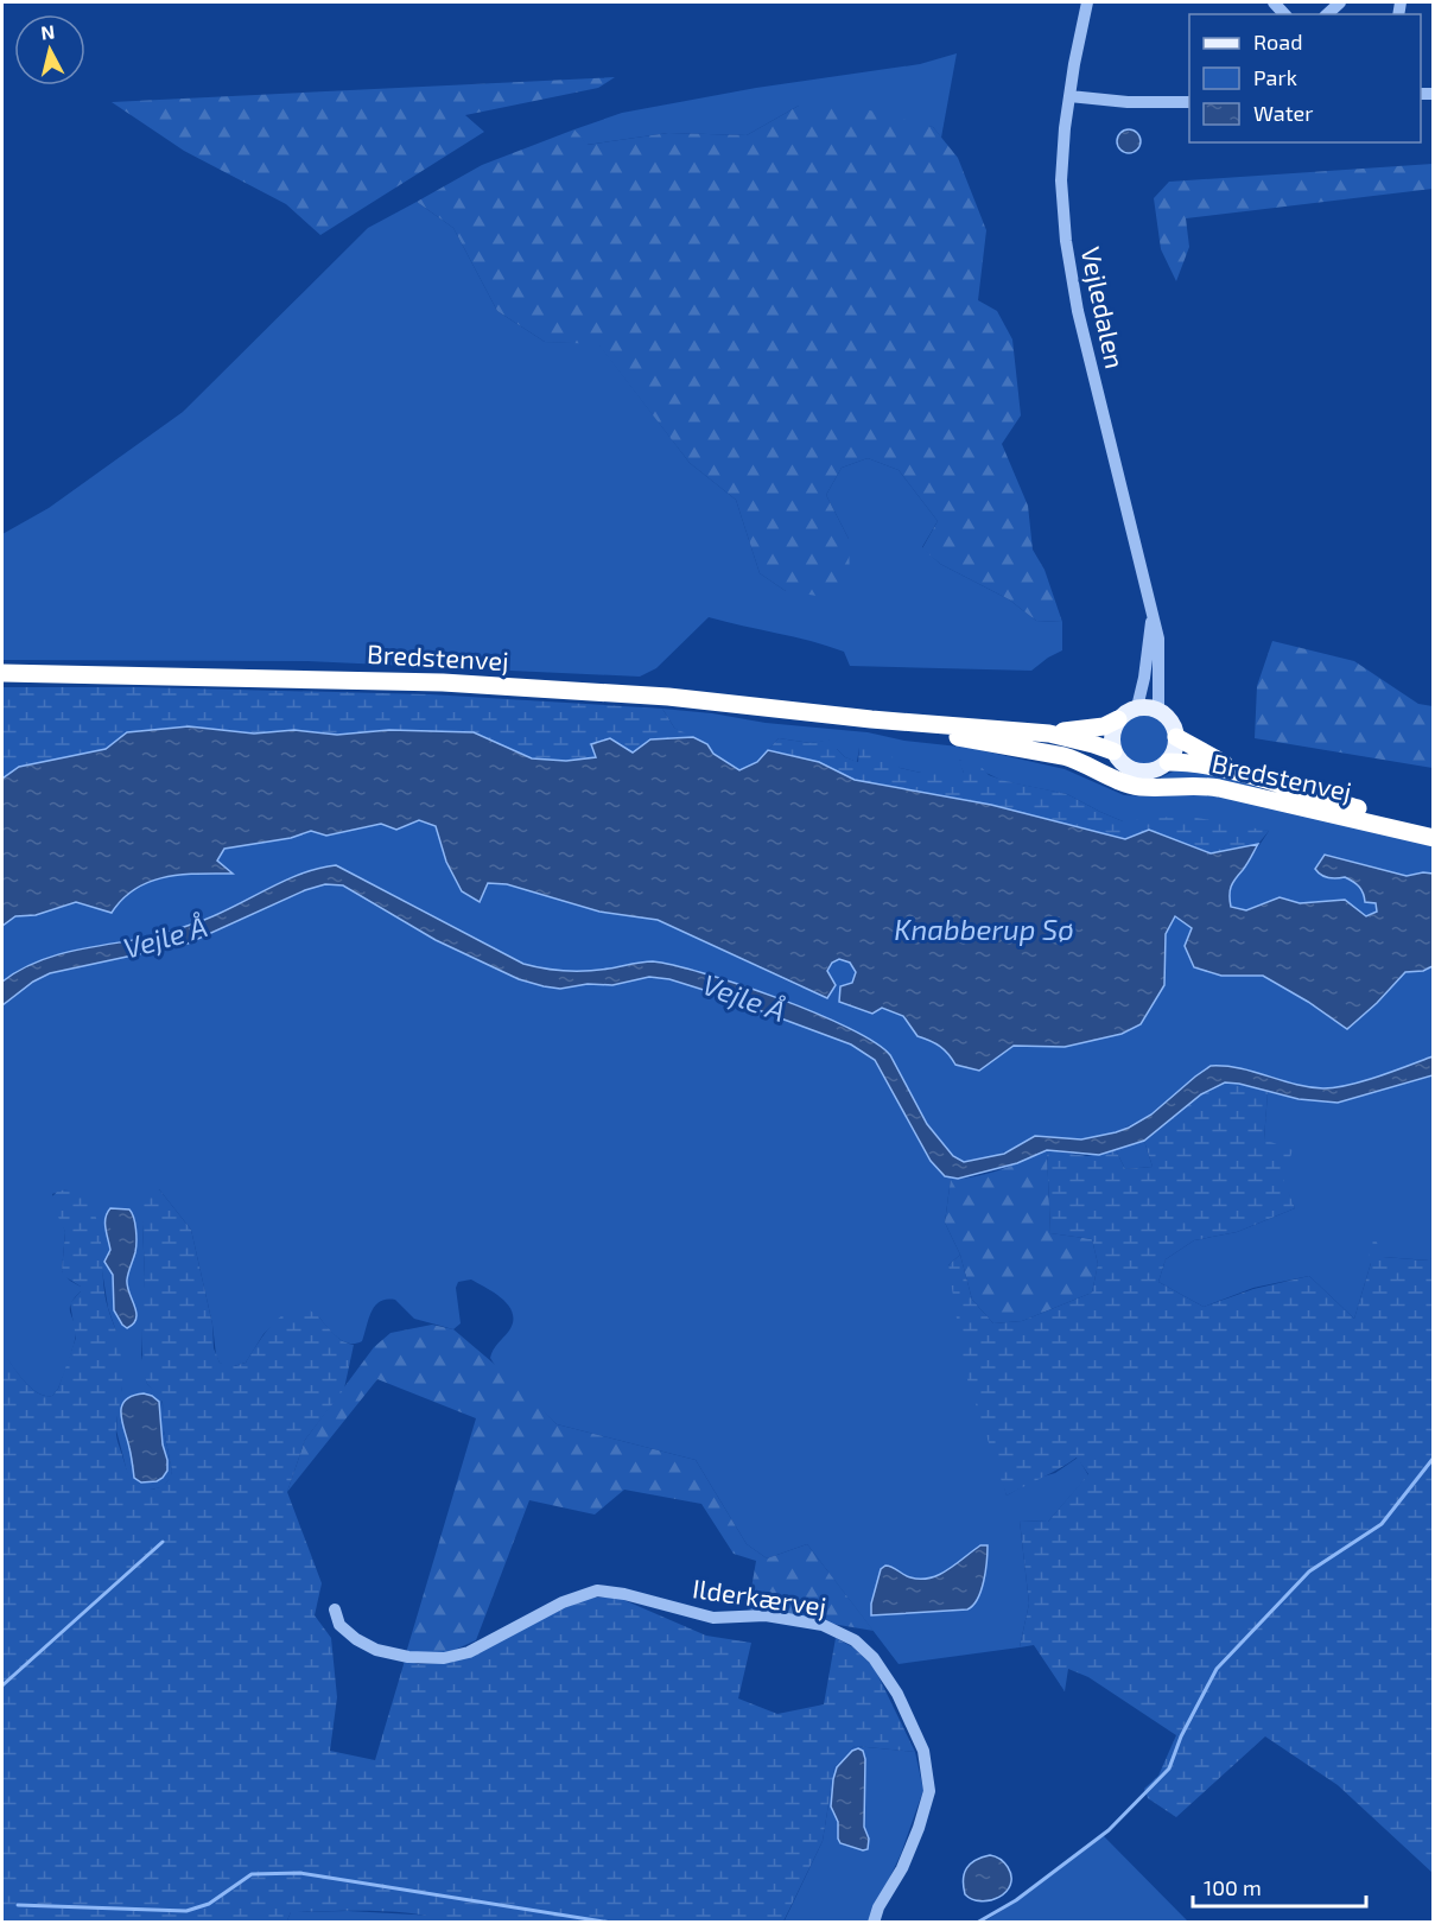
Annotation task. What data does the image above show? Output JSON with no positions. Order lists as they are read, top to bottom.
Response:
{
  "streets": {
    "highway": ["Bredstenvej"],
    "street": ["Vejledalen", "Ilderkærvej"]
  },
  "crossings": [
    ["Vejledalen", "Bredstenvej"]
  ],
  "water": ["Knabberup Sø", "Vejle Å"],
  "legend": ["Road", "Park", "Water"],
  "scale_bar": "100 m",
  "north": "top"
}
